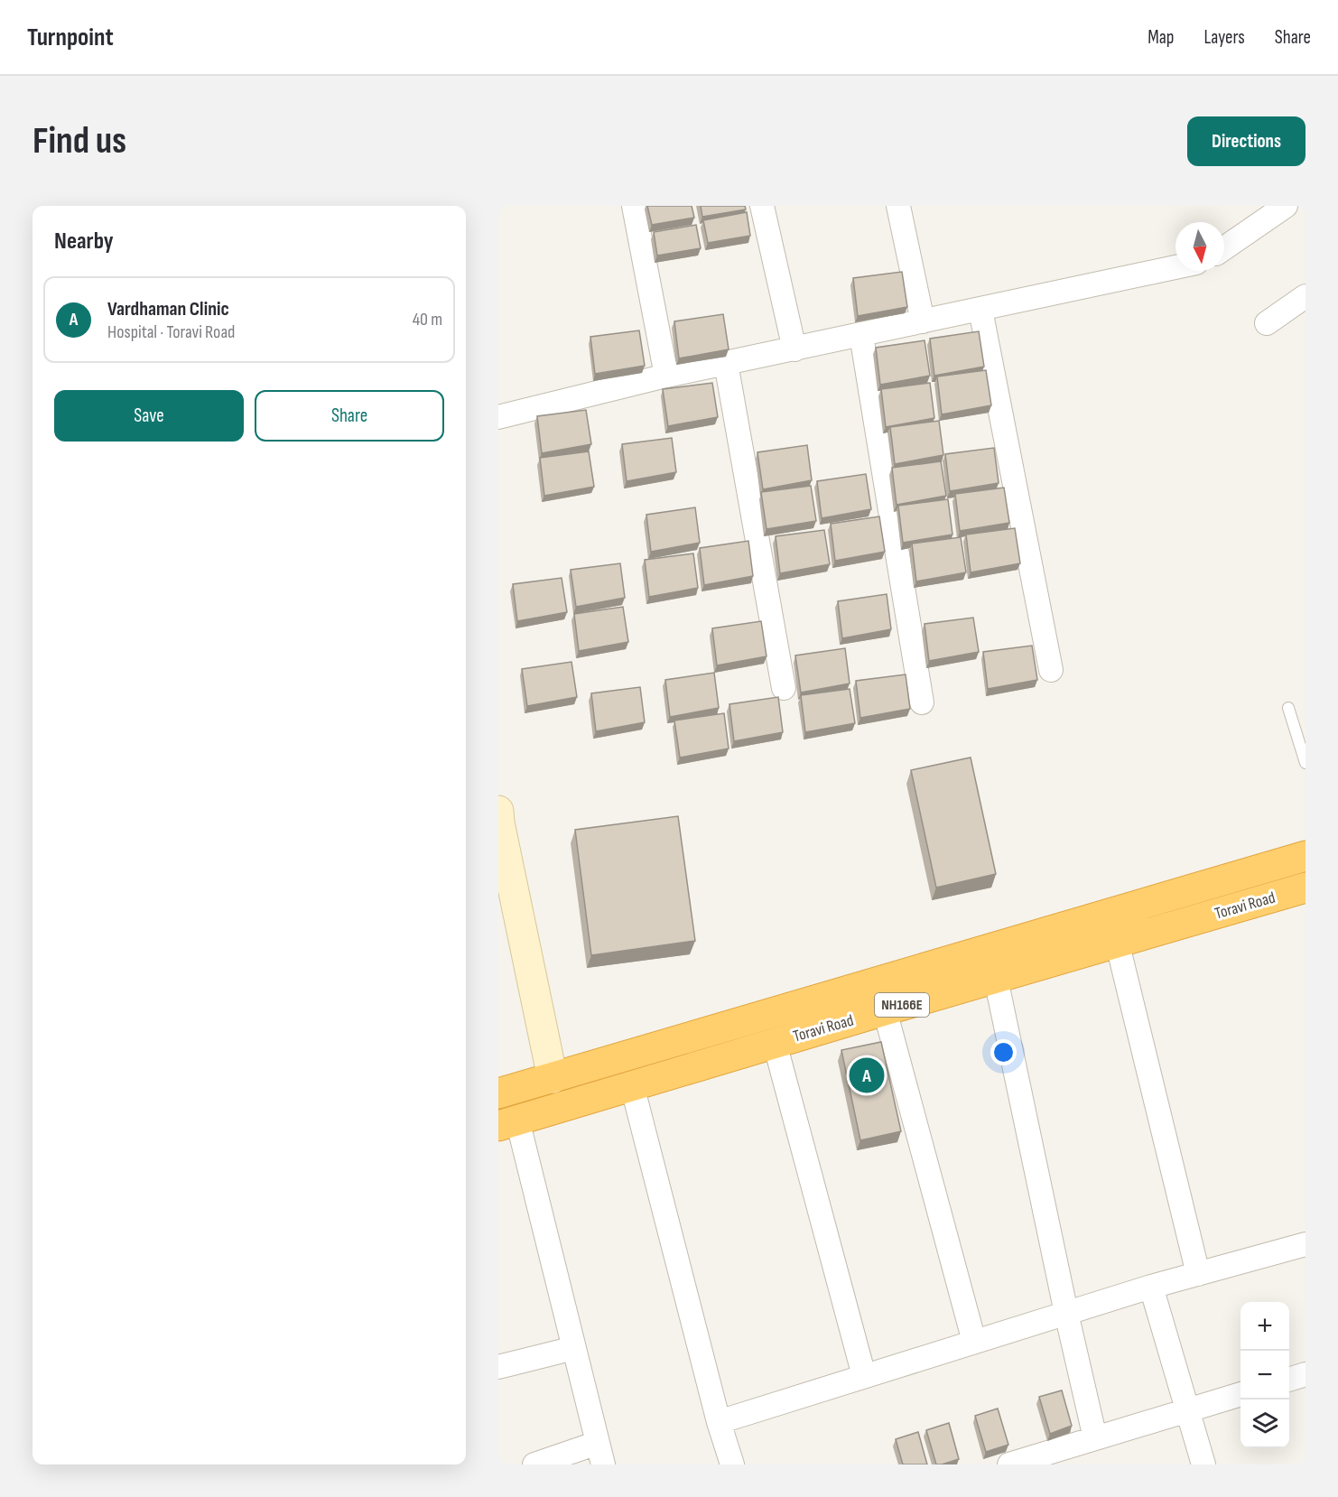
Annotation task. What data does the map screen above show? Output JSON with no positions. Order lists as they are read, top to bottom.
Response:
{
  "streets": {
    "highway": ["Toravi Road", "NH166E"]
  },
  "north": "bottom",
  "page": {
    "header": "Turnpoint",
    "nav": ["Map", "Layers", "Share"],
    "buttons": [
      "Directions",
      ["Save", "Share"]
    ],
    "title": "Find us",
    "heading": "Nearby",
    "list": [
      {
        "mark": "A",
        "name": "Vardhaman Clinic",
        "note": "Hospital · Toravi Road",
        "value": "40 m"
      }
    ],
    "pins": "A",
    "map_buttons": ["+", "−"]
  }
}
